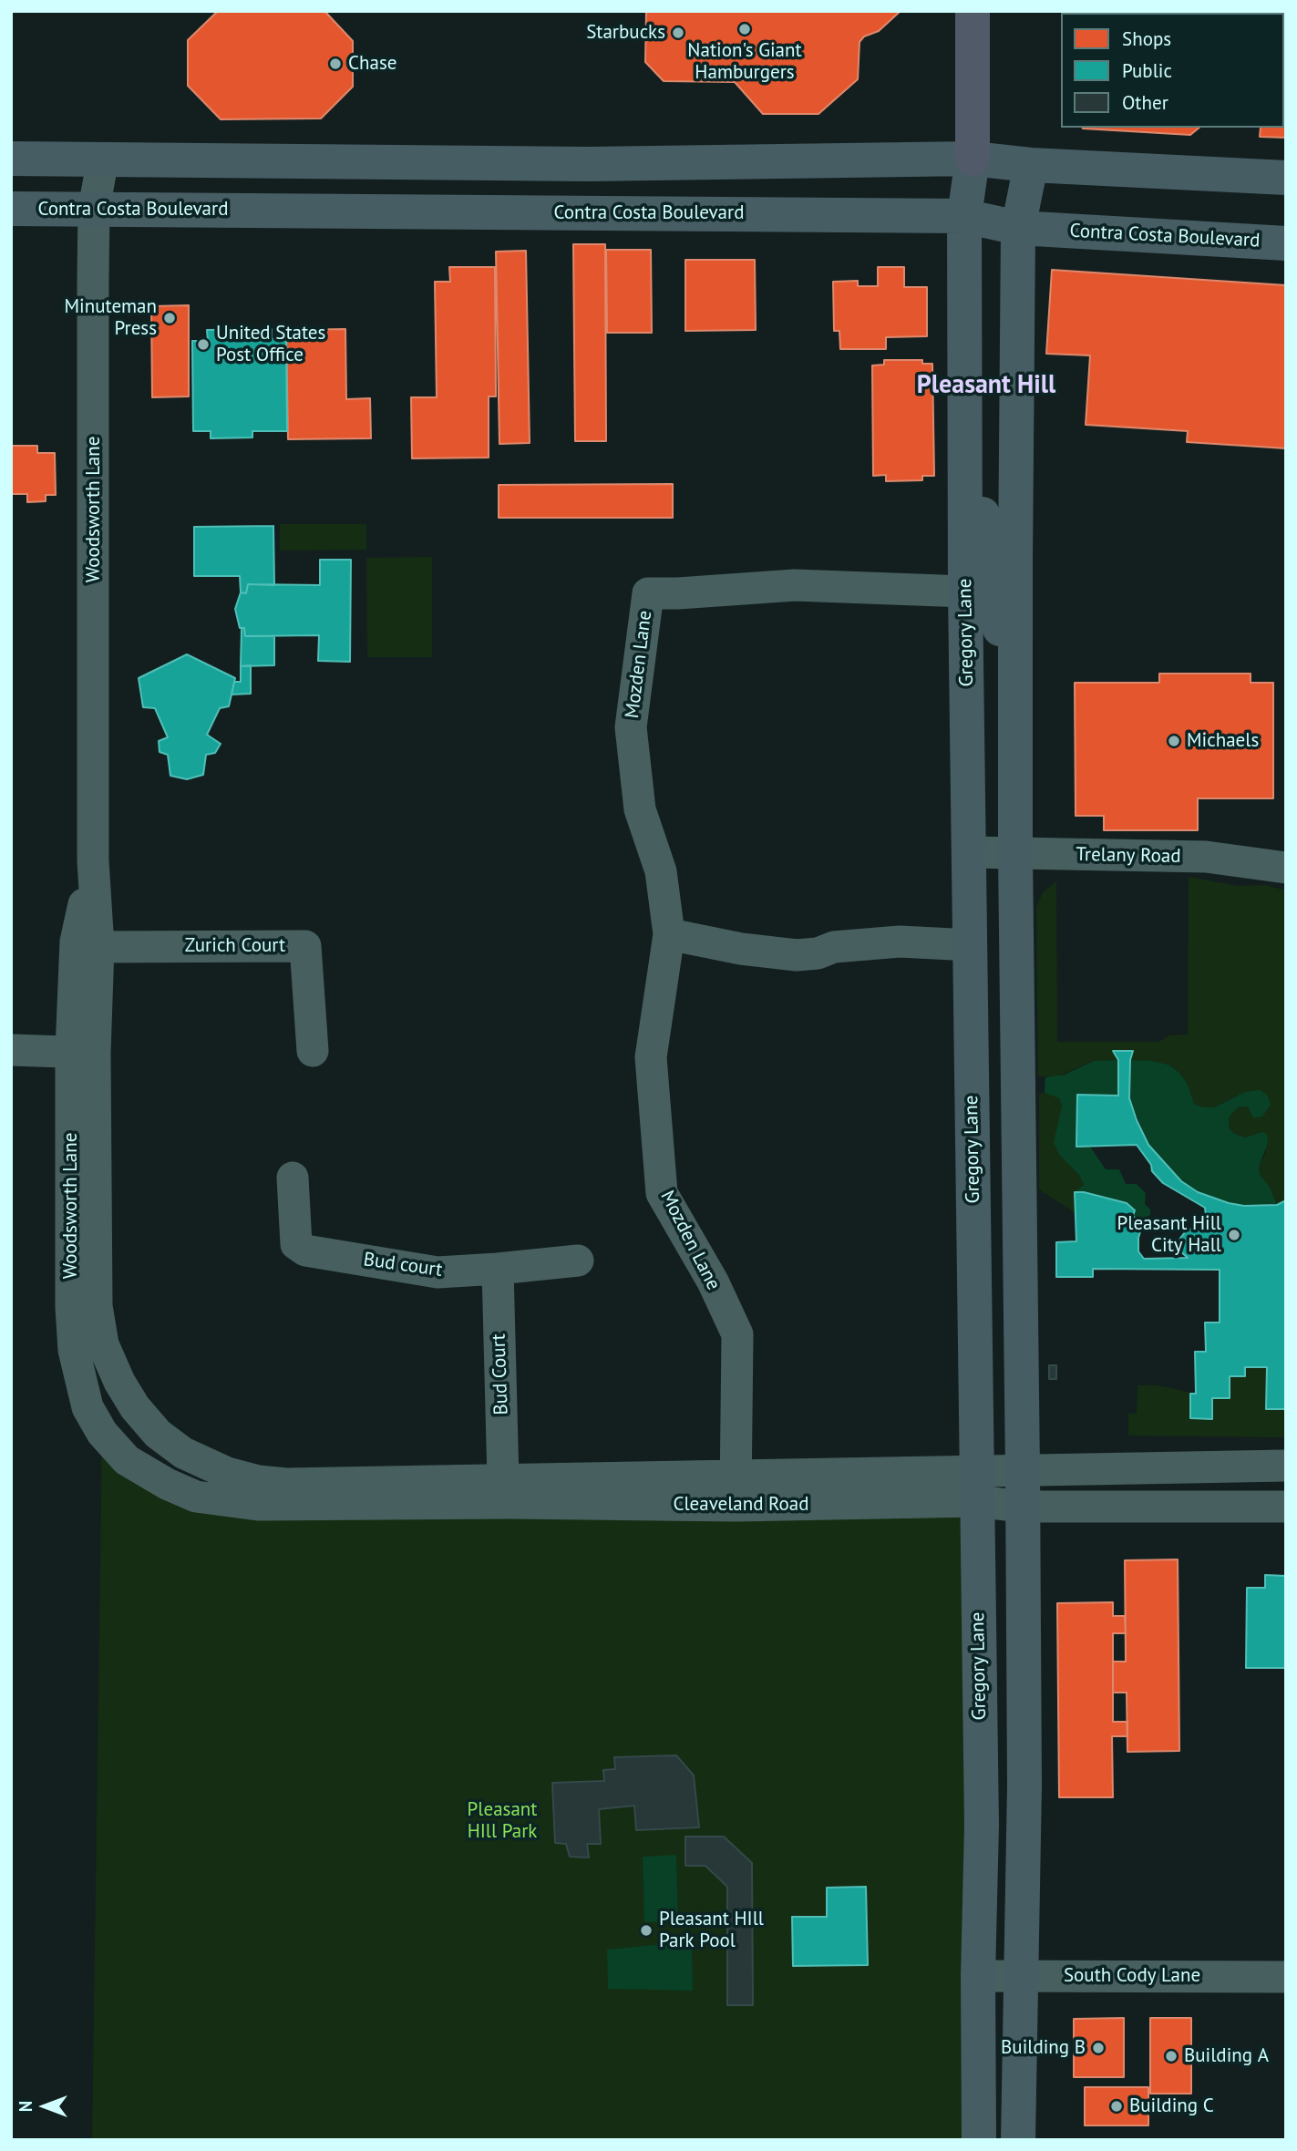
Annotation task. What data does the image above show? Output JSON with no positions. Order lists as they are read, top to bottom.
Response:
{
  "streets": {
    "main road": ["Contra Costa Boulevard", "Gregory Lane"],
    "street": [
      "Woodsworth Lane",
      "Mozden Lane",
      "Trelany Road",
      "Zurich Court",
      "Bud court",
      "Bud Court",
      "Cleaveland Road",
      "South Cody Lane"
    ]
  },
  "crossings": [
    ["Contra Costa Boulevard", "Woodsworth Lane"],
    ["Contra Costa Boulevard", "Gregory Lane"],
    ["Woodsworth Lane", "Zurich Court"],
    ["Woodsworth Lane", "Cleaveland Road"],
    ["Gregory Lane", "Mozden Lane"],
    ["Gregory Lane", "Trelany Road"],
    ["Gregory Lane", "Cleaveland Road"],
    ["Gregory Lane", "South Cody Lane"],
    ["Mozden Lane", "Cleaveland Road"],
    ["Bud court", "Bud Court"],
    ["Bud Court", "Cleaveland Road"]
  ],
  "districts": ["Pleasant Hill"],
  "parks": ["Pleasant HIll Park"],
  "places": [
    "Nation's Giant Hamburgers",
    "Starbucks",
    "Chase",
    "Minuteman Press",
    "United States Post Office",
    "Michaels",
    "Pleasant Hill City Hall",
    "Pleasant HIll Park Pool",
    "Building B",
    "Building A",
    "Building C"
  ],
  "legend": ["Shops", "Public", "Other"],
  "north": "left"
}
